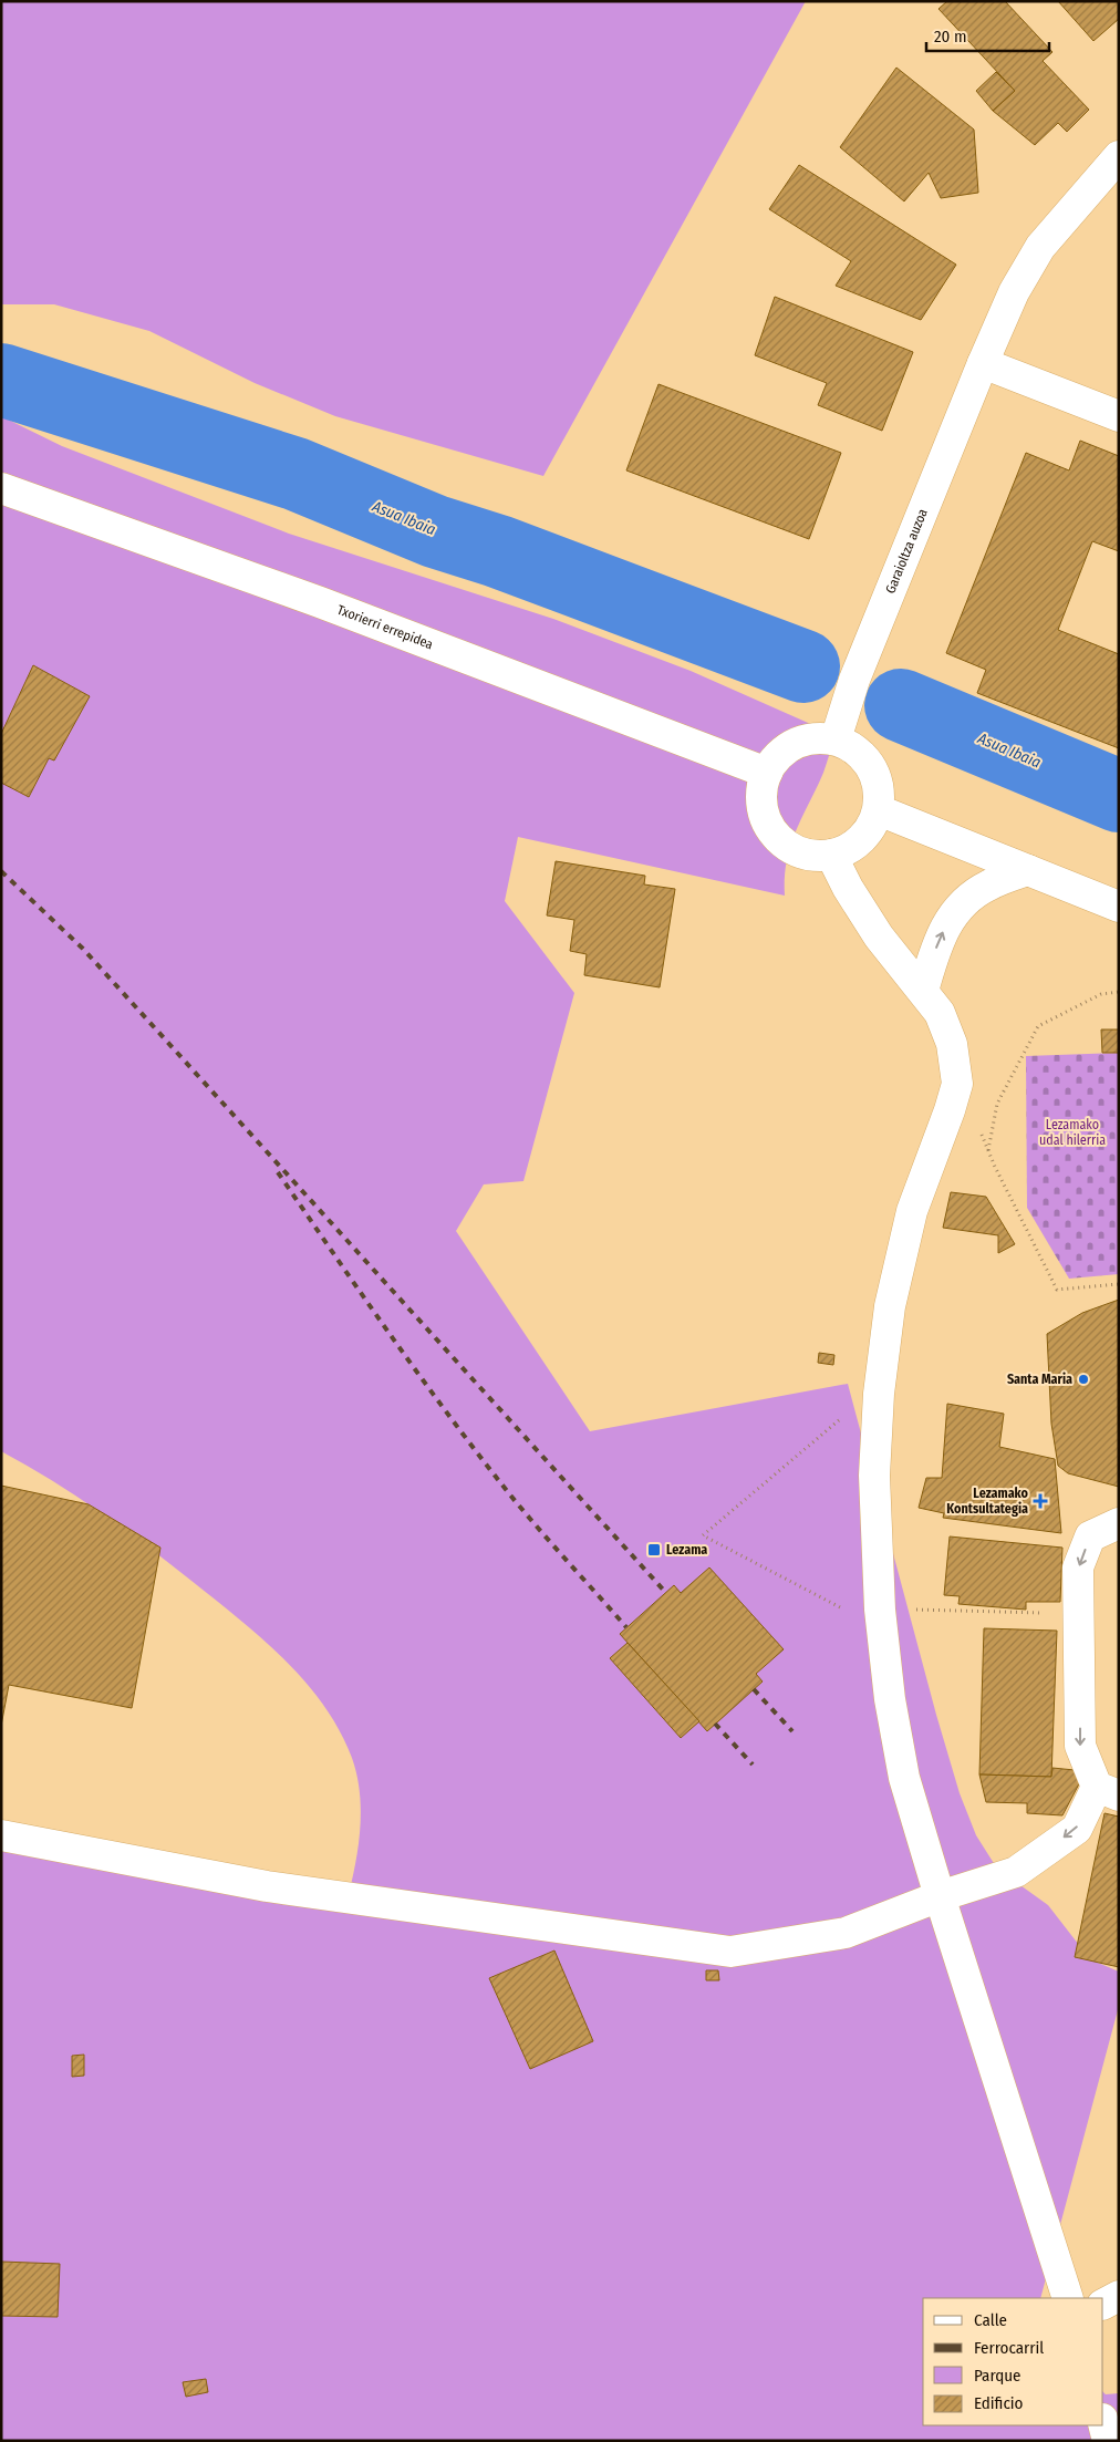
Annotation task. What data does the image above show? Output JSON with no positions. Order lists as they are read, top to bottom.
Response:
{
  "streets": {
    "street": ["Garaioltza auzoa", "Txorierri errepidea"]
  },
  "crossings": [
    ["Garaioltza auzoa", "Txorierri errepidea"]
  ],
  "water": ["Asua Ibaia"],
  "parks": ["Lezamako udal hilerria"],
  "places": {
    "other": ["Santa Maria"],
    "health": ["Lezamako Kontsultategia"],
    "transit": ["Lezama"]
  },
  "legend": [
    "Calle",
    "Ferrocarril",
    "Parque",
    "Edificio"
  ],
  "scale_bar": "20 m"
}
